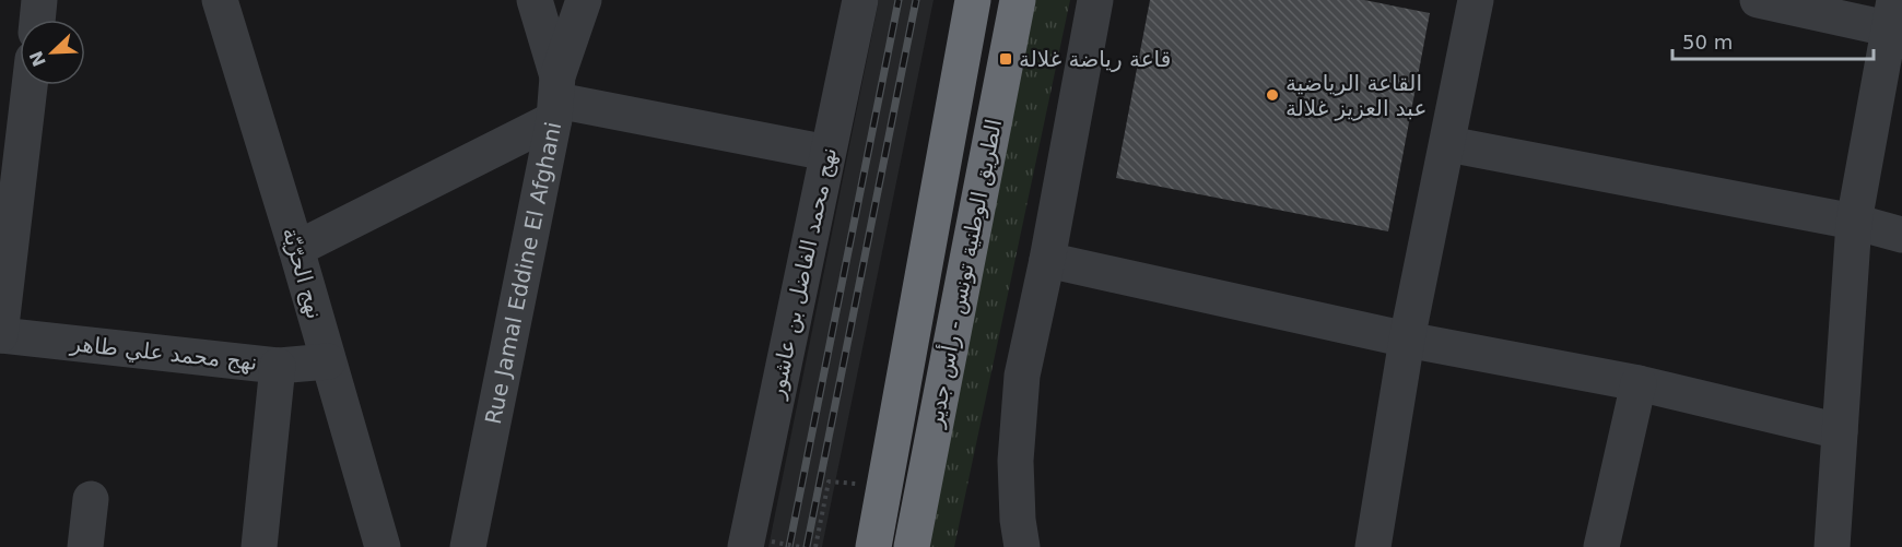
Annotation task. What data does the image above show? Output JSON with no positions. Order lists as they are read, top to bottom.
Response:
{
  "streets": {
    "highway": ["الطريق الوطنية تونس - رأس جدير"],
    "street": [
      "Rue Jamal Eddine El Afghani",
      "نهج الحرّيّة",
      "نهج محمد الفاضل بن عاشور",
      "نهج محمد علي طاهر"
    ]
  },
  "crossings": [
    ["نهج الحرّيّة", "نهج محمد علي طاهر"]
  ],
  "places": {
    "transit": ["قاعة رياضة غلالة"],
    "other": ["القاعة الرياضية عبد العزيز غلالة"]
  },
  "scale_bar": "50 m",
  "north": "bottom left"
}
